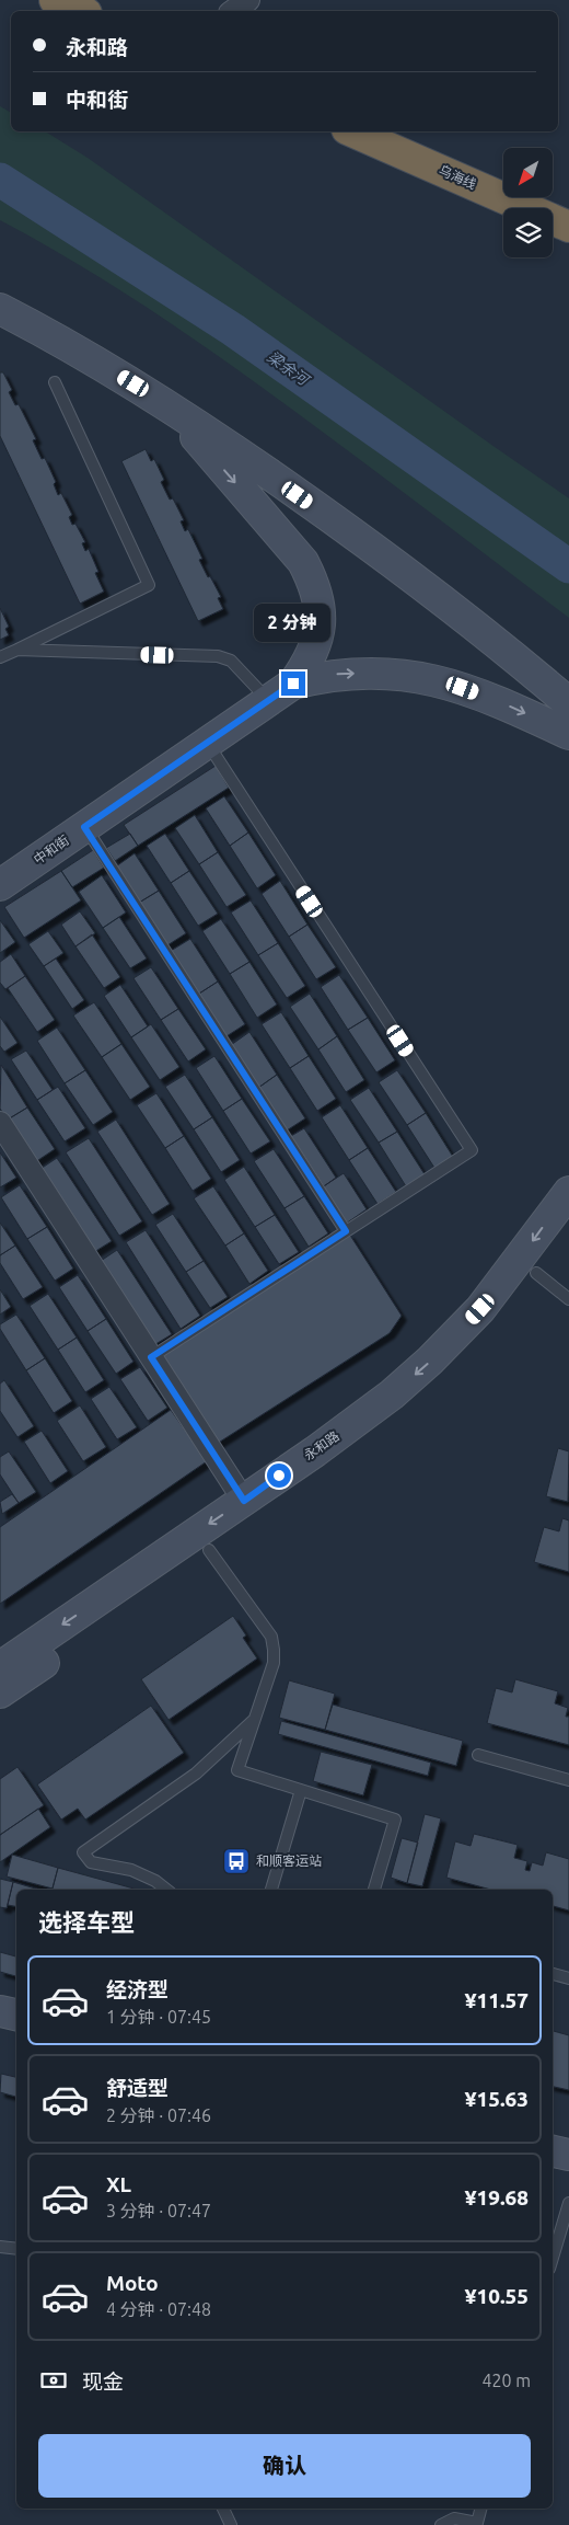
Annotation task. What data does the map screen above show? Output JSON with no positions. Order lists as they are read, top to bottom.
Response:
{
  "streets": {
    "highway": ["乌海线"],
    "main road": ["中和街", "永和路"]
  },
  "water": ["梁余河"],
  "places": {
    "bus stop": ["和顺客运站"]
  },
  "north": "bottom left",
  "page": {
    "banner": ["永和路", "中和街"],
    "bubble": "2 分钟",
    "heading": "选择车型",
    "list": [
      {
        "name": "经济型",
        "note": "1 分钟 · 07:45",
        "value": "¥11.57"
      },
      {
        "name": "舒适型",
        "note": "2 分钟 · 07:46",
        "value": "¥15.63"
      },
      {
        "name": "XL",
        "note": "3 分钟 · 07:47",
        "value": "¥19.68"
      },
      {
        "name": "Moto",
        "note": "4 分钟 · 07:48",
        "value": "¥10.55"
      }
    ],
    "pay": ["现金", "420 m"],
    "buttons": "确认"
  }
}
